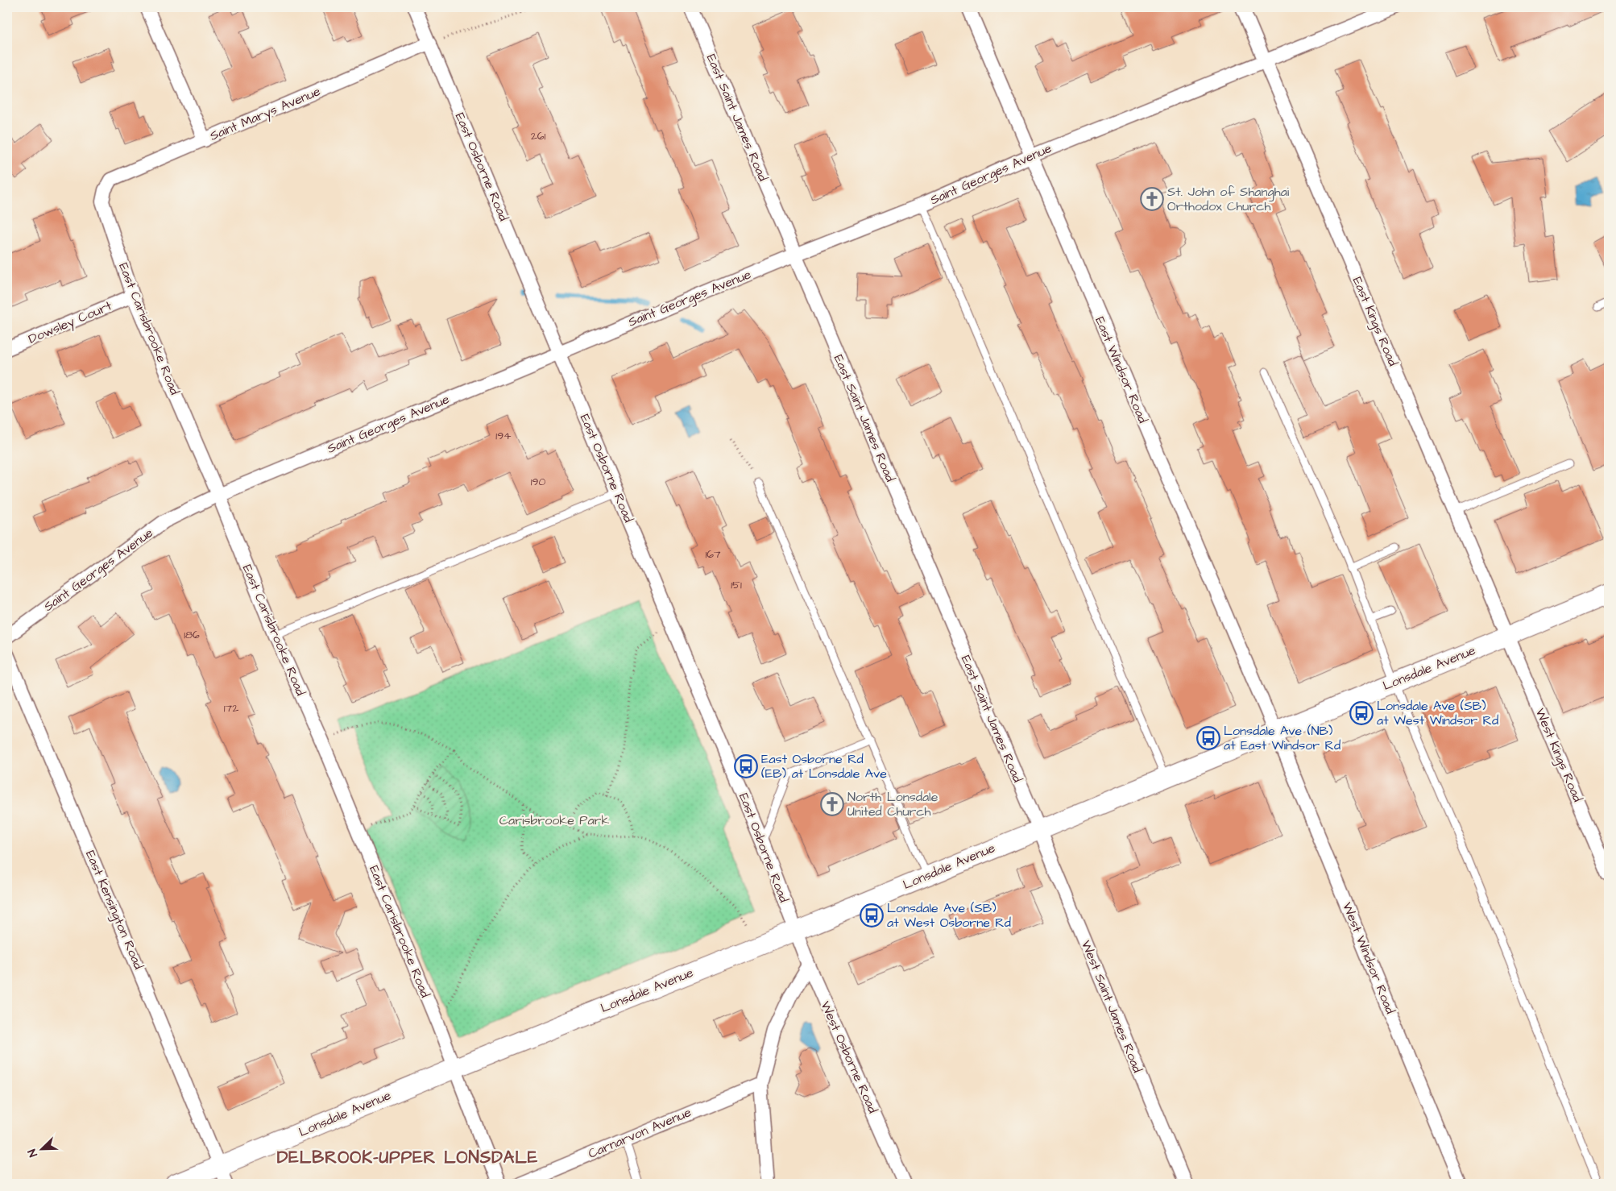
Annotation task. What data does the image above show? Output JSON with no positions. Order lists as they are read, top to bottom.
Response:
{
  "streets": {
    "street": [
      "Saint Marys Avenue",
      "East Saint James Road",
      "East Osborne Road",
      "Saint Georges Avenue",
      "East Kings Road",
      "Dowsley Court",
      "East Carisbrooke Road",
      "East Windsor Road",
      "Lonsdale Avenue",
      "West Kings Road",
      "East Kensington Road",
      "West Windsor Road",
      "West Saint James Road",
      "West Osborne Road",
      "Carnarvon Avenue"
    ]
  },
  "crossings": [
    ["Saint Marys Avenue", "East Osborne Road"],
    ["Saint Marys Avenue", "East Carisbrooke Road"],
    ["East Saint James Road", "Saint Georges Avenue"],
    ["East Saint James Road", "Lonsdale Avenue"],
    ["East Saint James Road", "West Saint James Road"],
    ["East Osborne Road", "Saint Georges Avenue"],
    ["East Osborne Road", "Lonsdale Avenue"],
    ["East Osborne Road", "West Osborne Road"],
    ["Saint Georges Avenue", "East Kings Road"],
    ["Saint Georges Avenue", "East Carisbrooke Road"],
    ["Saint Georges Avenue", "East Windsor Road"],
    ["East Kings Road", "Lonsdale Avenue"],
    ["East Kings Road", "West Kings Road"],
    ["Dowsley Court", "East Carisbrooke Road"],
    ["East Carisbrooke Road", "Lonsdale Avenue"],
    ["East Windsor Road", "Lonsdale Avenue"],
    ["East Windsor Road", "West Windsor Road"],
    ["Lonsdale Avenue", "West Kings Road"],
    ["Lonsdale Avenue", "East Kensington Road"],
    ["Lonsdale Avenue", "West Windsor Road"],
    ["Lonsdale Avenue", "West Saint James Road"],
    ["Lonsdale Avenue", "West Osborne Road"]
  ],
  "districts": ["DELBROOK-UPPER LONSDALE"],
  "parks": ["Carisbrooke Park"],
  "places": {
    "church": ["St. John of Shanghai Orthodox Church", "North Lonsdale United Church"],
    "bus stop": [
      "Lonsdale Ave (SB) at West Windsor Rd",
      "Lonsdale Ave (NB) at East Windsor Rd",
      "East Osborne Rd (EB) at Lonsdale Ave",
      "Lonsdale Ave (SB) at West Osborne Rd"
    ]
  },
  "house_numbers": [
    "261",
    "194",
    "190",
    "167",
    "151",
    "186",
    "172"
  ],
  "north": "bottom left"
}
